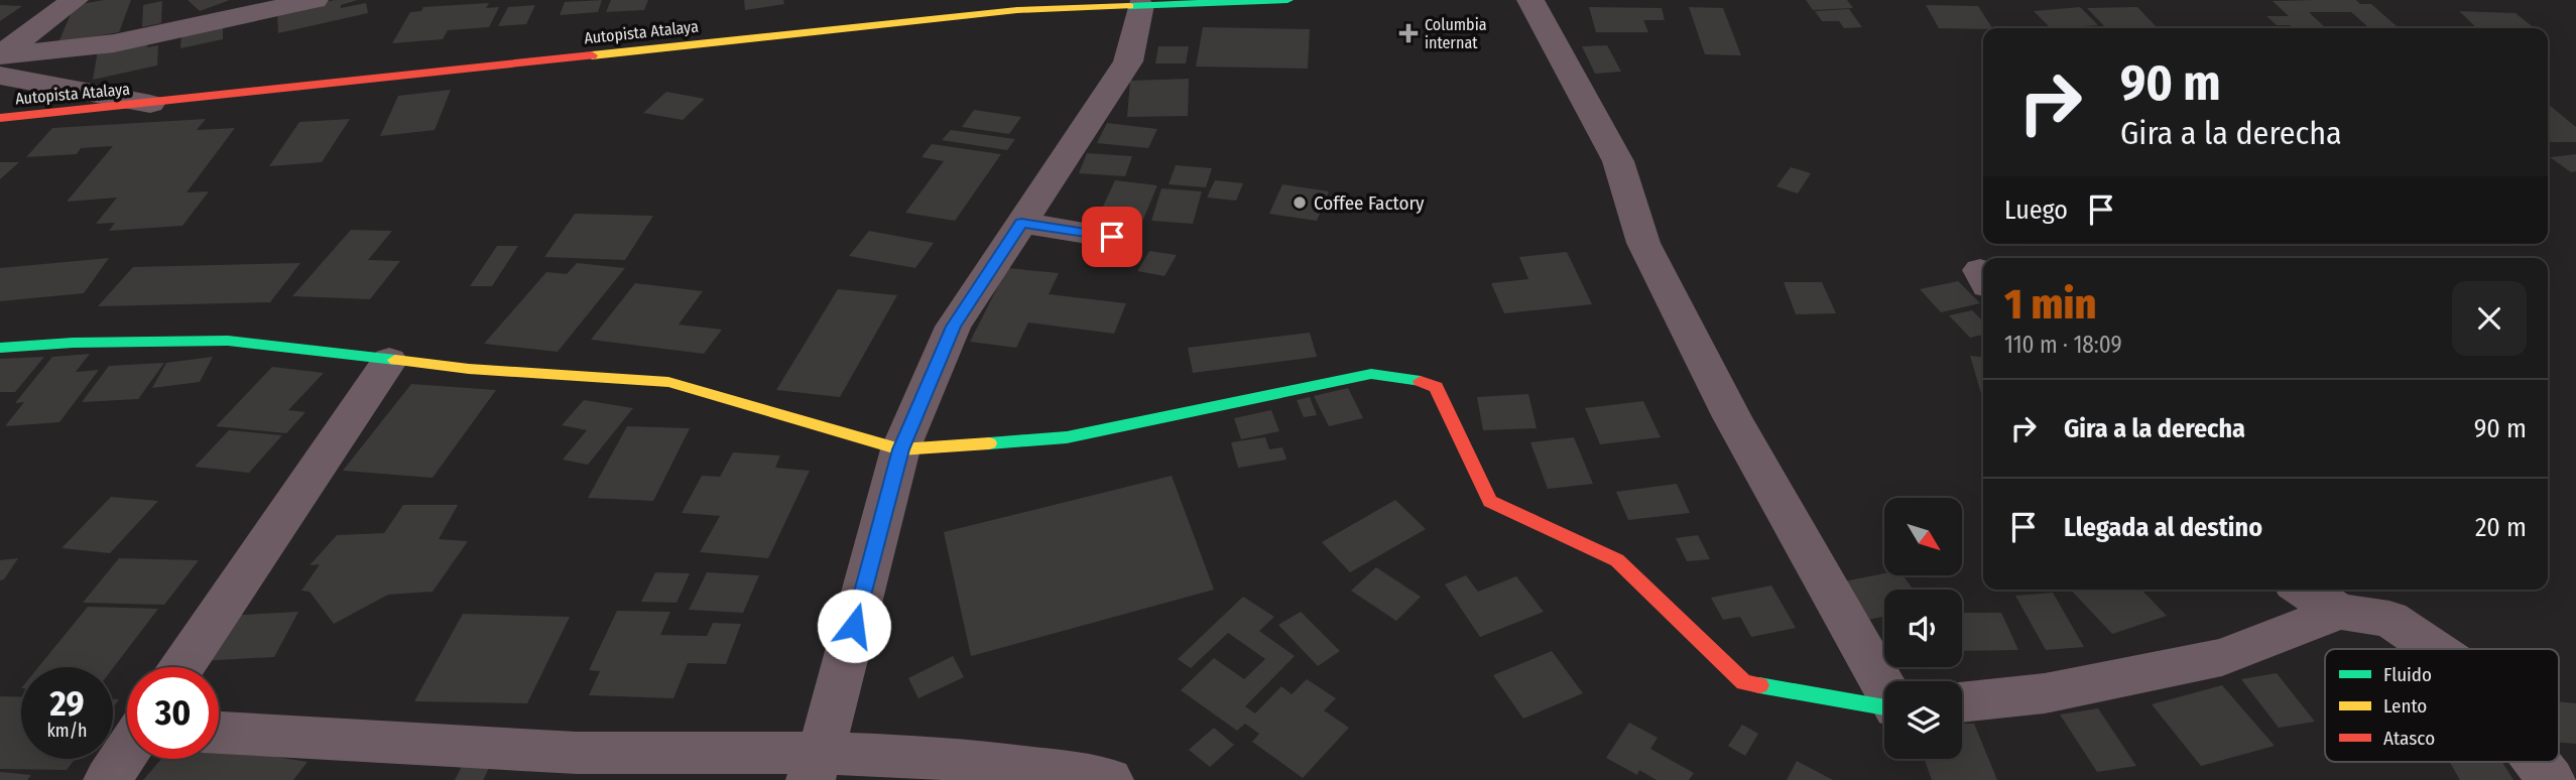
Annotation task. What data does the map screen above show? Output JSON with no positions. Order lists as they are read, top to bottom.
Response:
{
  "streets": {
    "street": ["Autopista Atalaya"]
  },
  "places": {
    "health": ["Columbia internat"],
    "other": ["Coffee Factory"]
  },
  "legend": ["Fluido", "Lento", "Atasco"],
  "north": "bottom right",
  "page": {
    "turn": ["90 m", "Gira a la derecha"],
    "then": "Luego",
    "heading": ["1 min", "110 m · 18:09"],
    "list": [
      {
        "name": "Gira a la derecha",
        "value": "90 m"
      },
      {
        "name": "Llegada al destino",
        "value": "20 m"
      }
    ],
    "speed": "29 km/h",
    "limit": "30"
  }
}
